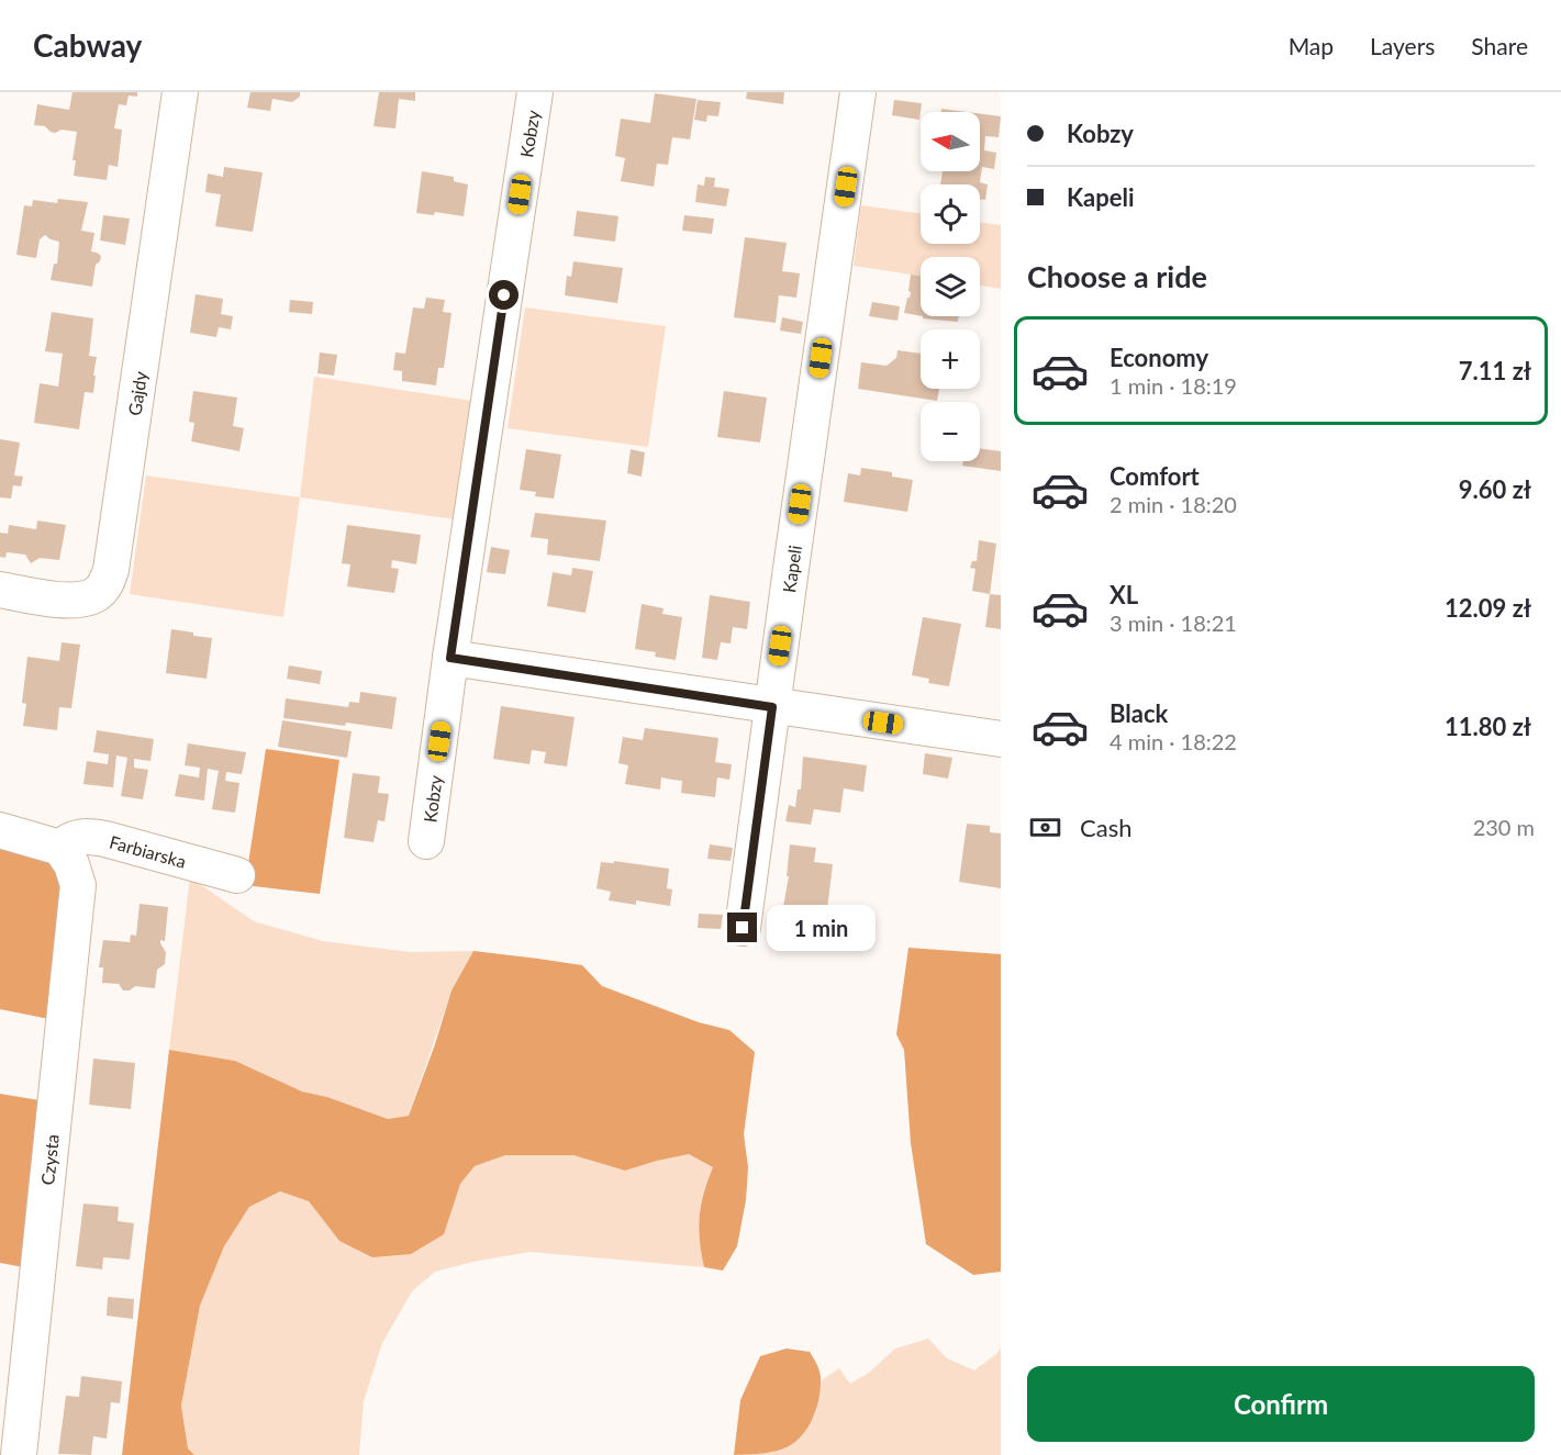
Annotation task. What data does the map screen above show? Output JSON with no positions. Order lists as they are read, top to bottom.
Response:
{
  "streets": {
    "street": [
      "Kobzy",
      "Gajdy",
      "Kapeli",
      "Farbiarska",
      "Czysta"
    ]
  },
  "crossings": [
    ["Farbiarska", "Czysta"]
  ],
  "north": "left",
  "page": {
    "header": "Cabway",
    "nav": ["Map", "Layers", "Share"],
    "banner": ["Kobzy", "Kapeli"],
    "map_buttons": ["+", "−"],
    "heading": "Choose a ride",
    "list": [
      {
        "name": "Economy",
        "note": "1 min · 18:19",
        "value": "7.11 zł"
      },
      {
        "name": "Comfort",
        "note": "2 min · 18:20",
        "value": "9.60 zł"
      },
      {
        "name": "XL",
        "note": "3 min · 18:21",
        "value": "12.09 zł"
      },
      {
        "name": "Black",
        "note": "4 min · 18:22",
        "value": "11.80 zł"
      }
    ],
    "pay": ["Cash", "230 m"],
    "bubble": "1 min",
    "buttons": "Confirm"
  }
}
